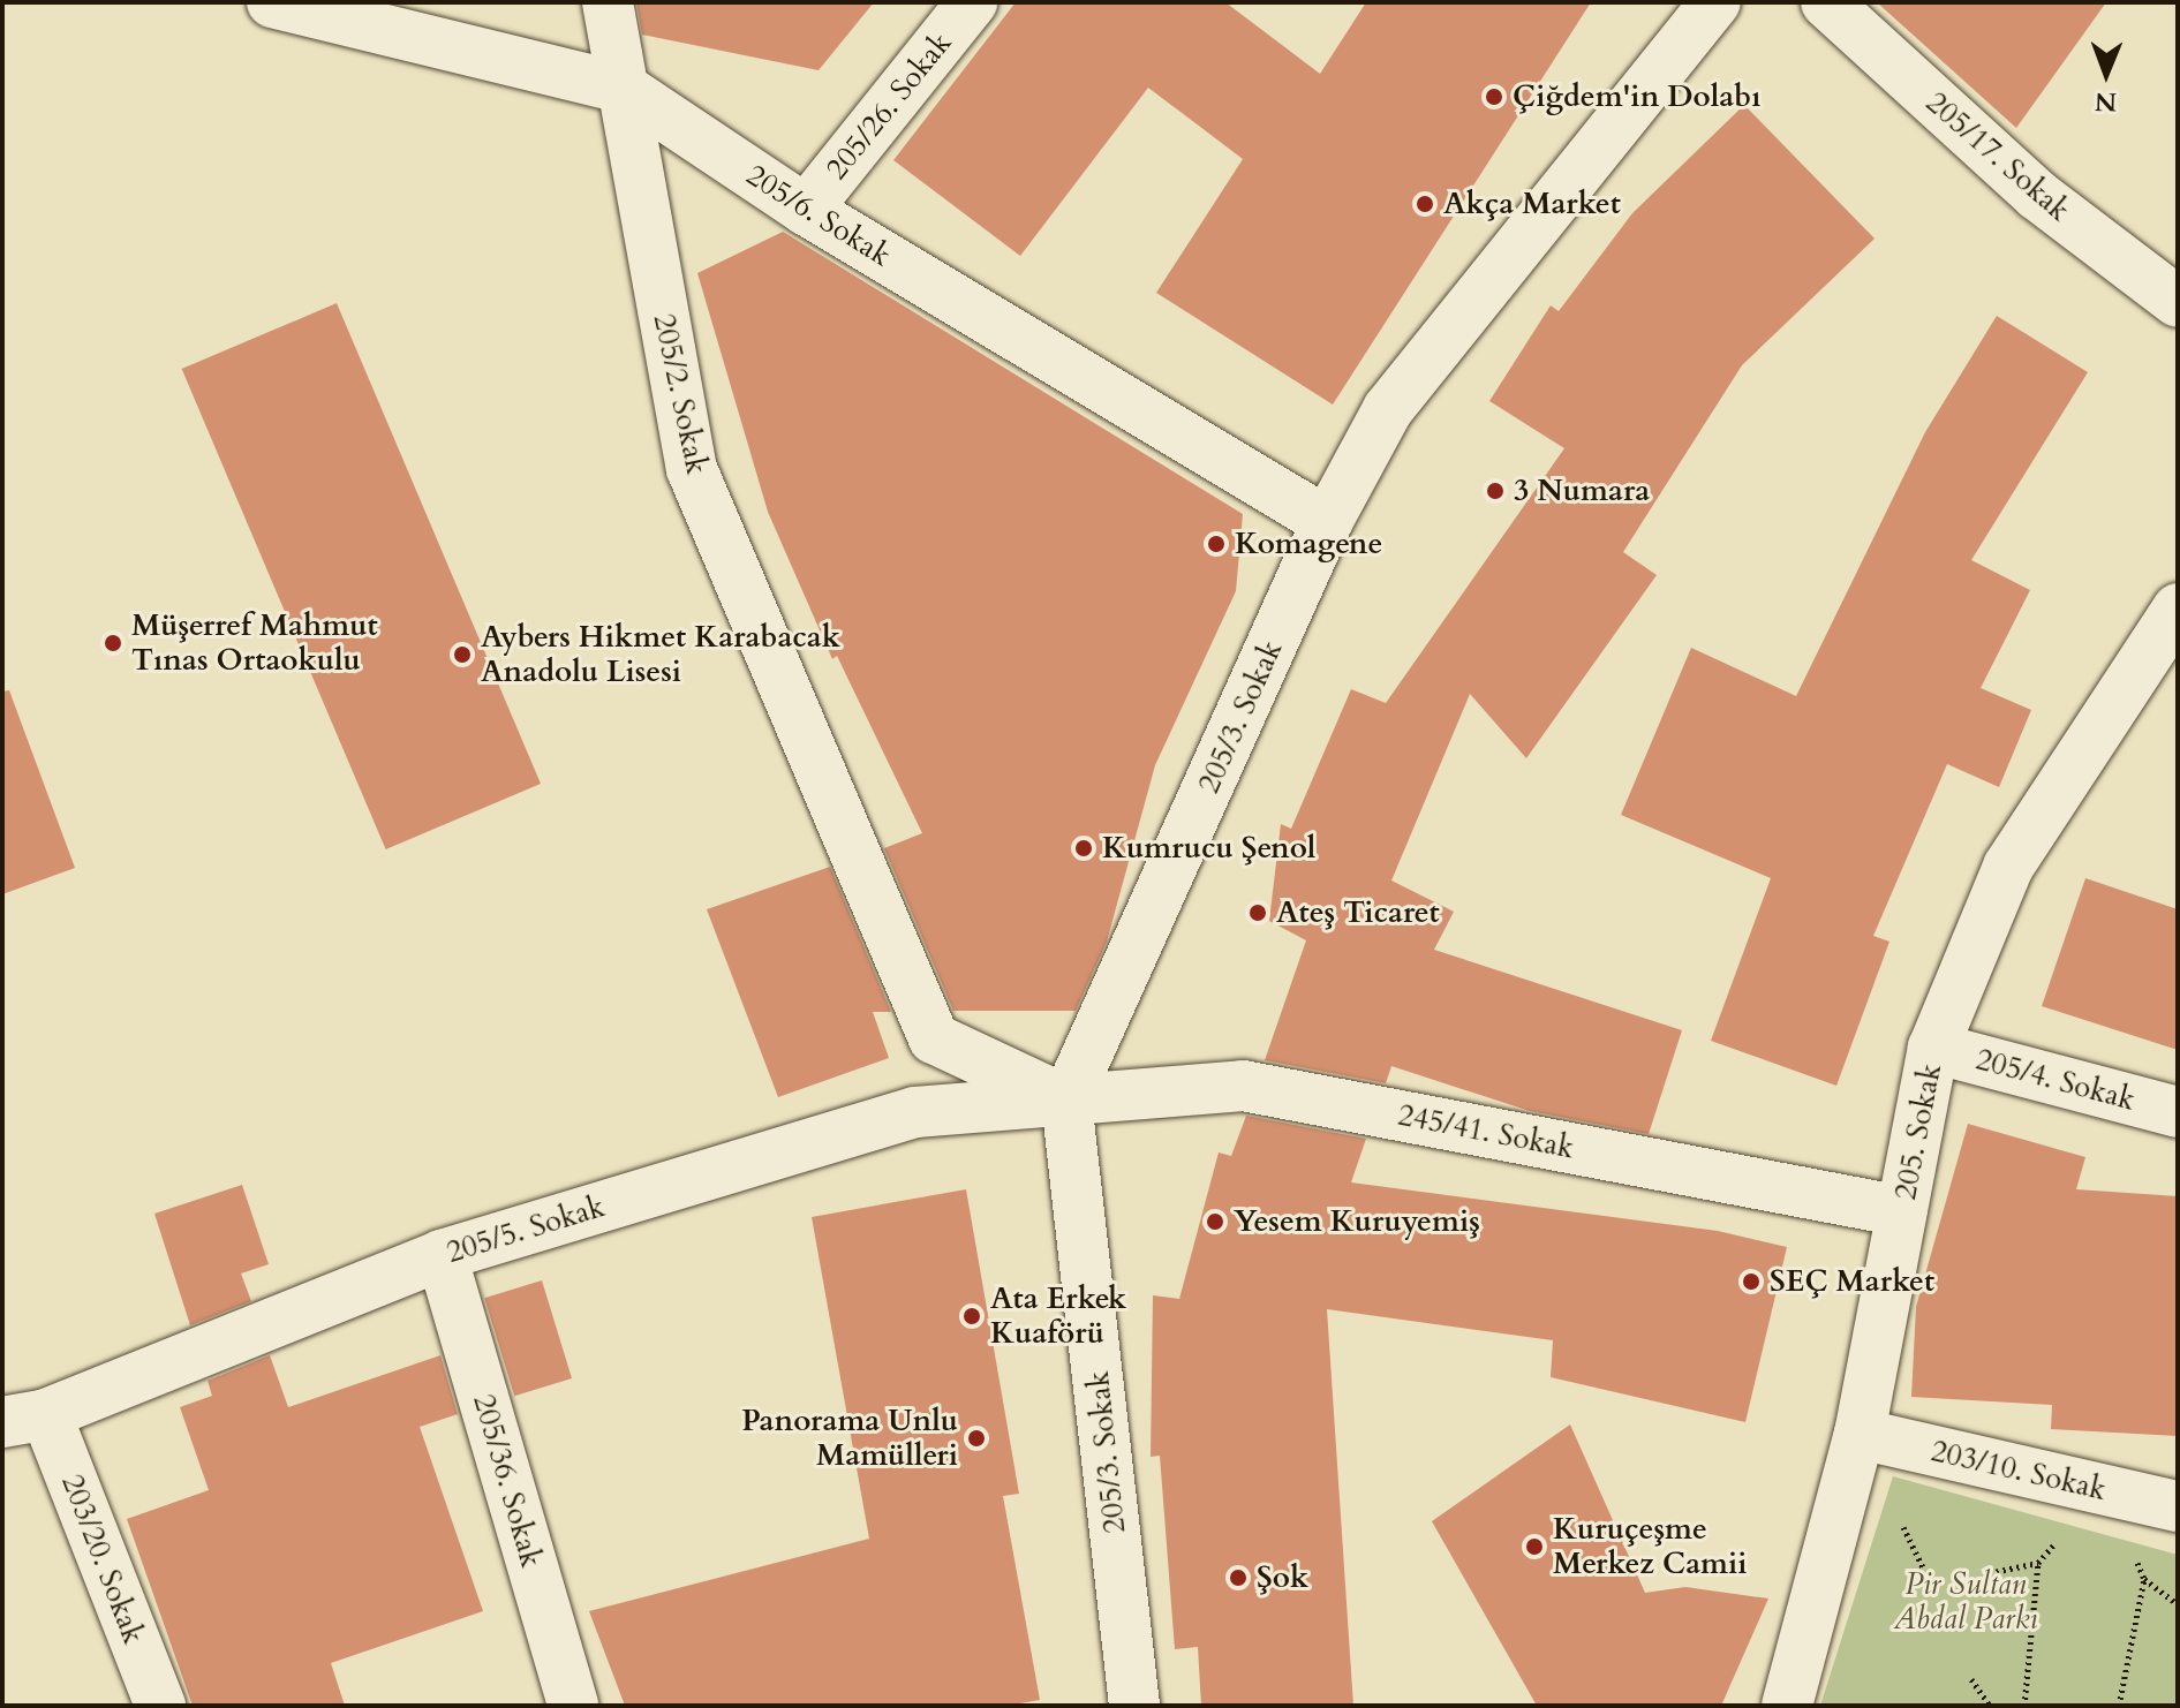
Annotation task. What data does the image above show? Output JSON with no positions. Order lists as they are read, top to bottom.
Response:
{
  "streets": {
    "street": [
      "205/26. Sokak",
      "205/17. Sokak",
      "205/6. Sokak",
      "205/2. Sokak",
      "205/3. Sokak",
      "205/4. Sokak",
      "245/41. Sokak",
      "205. Sokak",
      "205/5. Sokak",
      "203/10. Sokak",
      "205/36. Sokak",
      "203/20. Sokak"
    ]
  },
  "crossings": [
    ["205/26. Sokak", "205/6. Sokak"],
    ["205/6. Sokak", "205/2. Sokak"],
    ["205/6. Sokak", "205/3. Sokak"],
    ["205/2. Sokak", "205/3. Sokak"],
    ["205/2. Sokak", "245/41. Sokak"],
    ["205/2. Sokak", "205/5. Sokak"],
    ["205/3. Sokak", "245/41. Sokak"],
    ["205/3. Sokak", "205/5. Sokak"],
    ["205/4. Sokak", "205. Sokak"],
    ["245/41. Sokak", "205. Sokak"],
    ["245/41. Sokak", "205/5. Sokak"],
    ["205. Sokak", "203/10. Sokak"],
    ["205/5. Sokak", "205/36. Sokak"],
    ["205/5. Sokak", "203/20. Sokak"]
  ],
  "parks": ["Pir Sultan Abdal Parkı"],
  "places": [
    "Çiğdem'in Dolabı",
    "Akça Market",
    "3 Numara",
    "Komagene",
    "Müşerref Mahmut Tınas Ortaokulu",
    "Aybers Hikmet Karabacak Anadolu Lisesi",
    "Kumrucu Şenol",
    "Ateş Ticaret",
    "Yesem Kuruyemiş",
    "SEÇ Market",
    "Ata Erkek Kuaförü",
    "Panorama Unlu Mamülleri",
    "Kuruçeşme Merkez Camii",
    "Şok"
  ],
  "north": "bottom"
}
